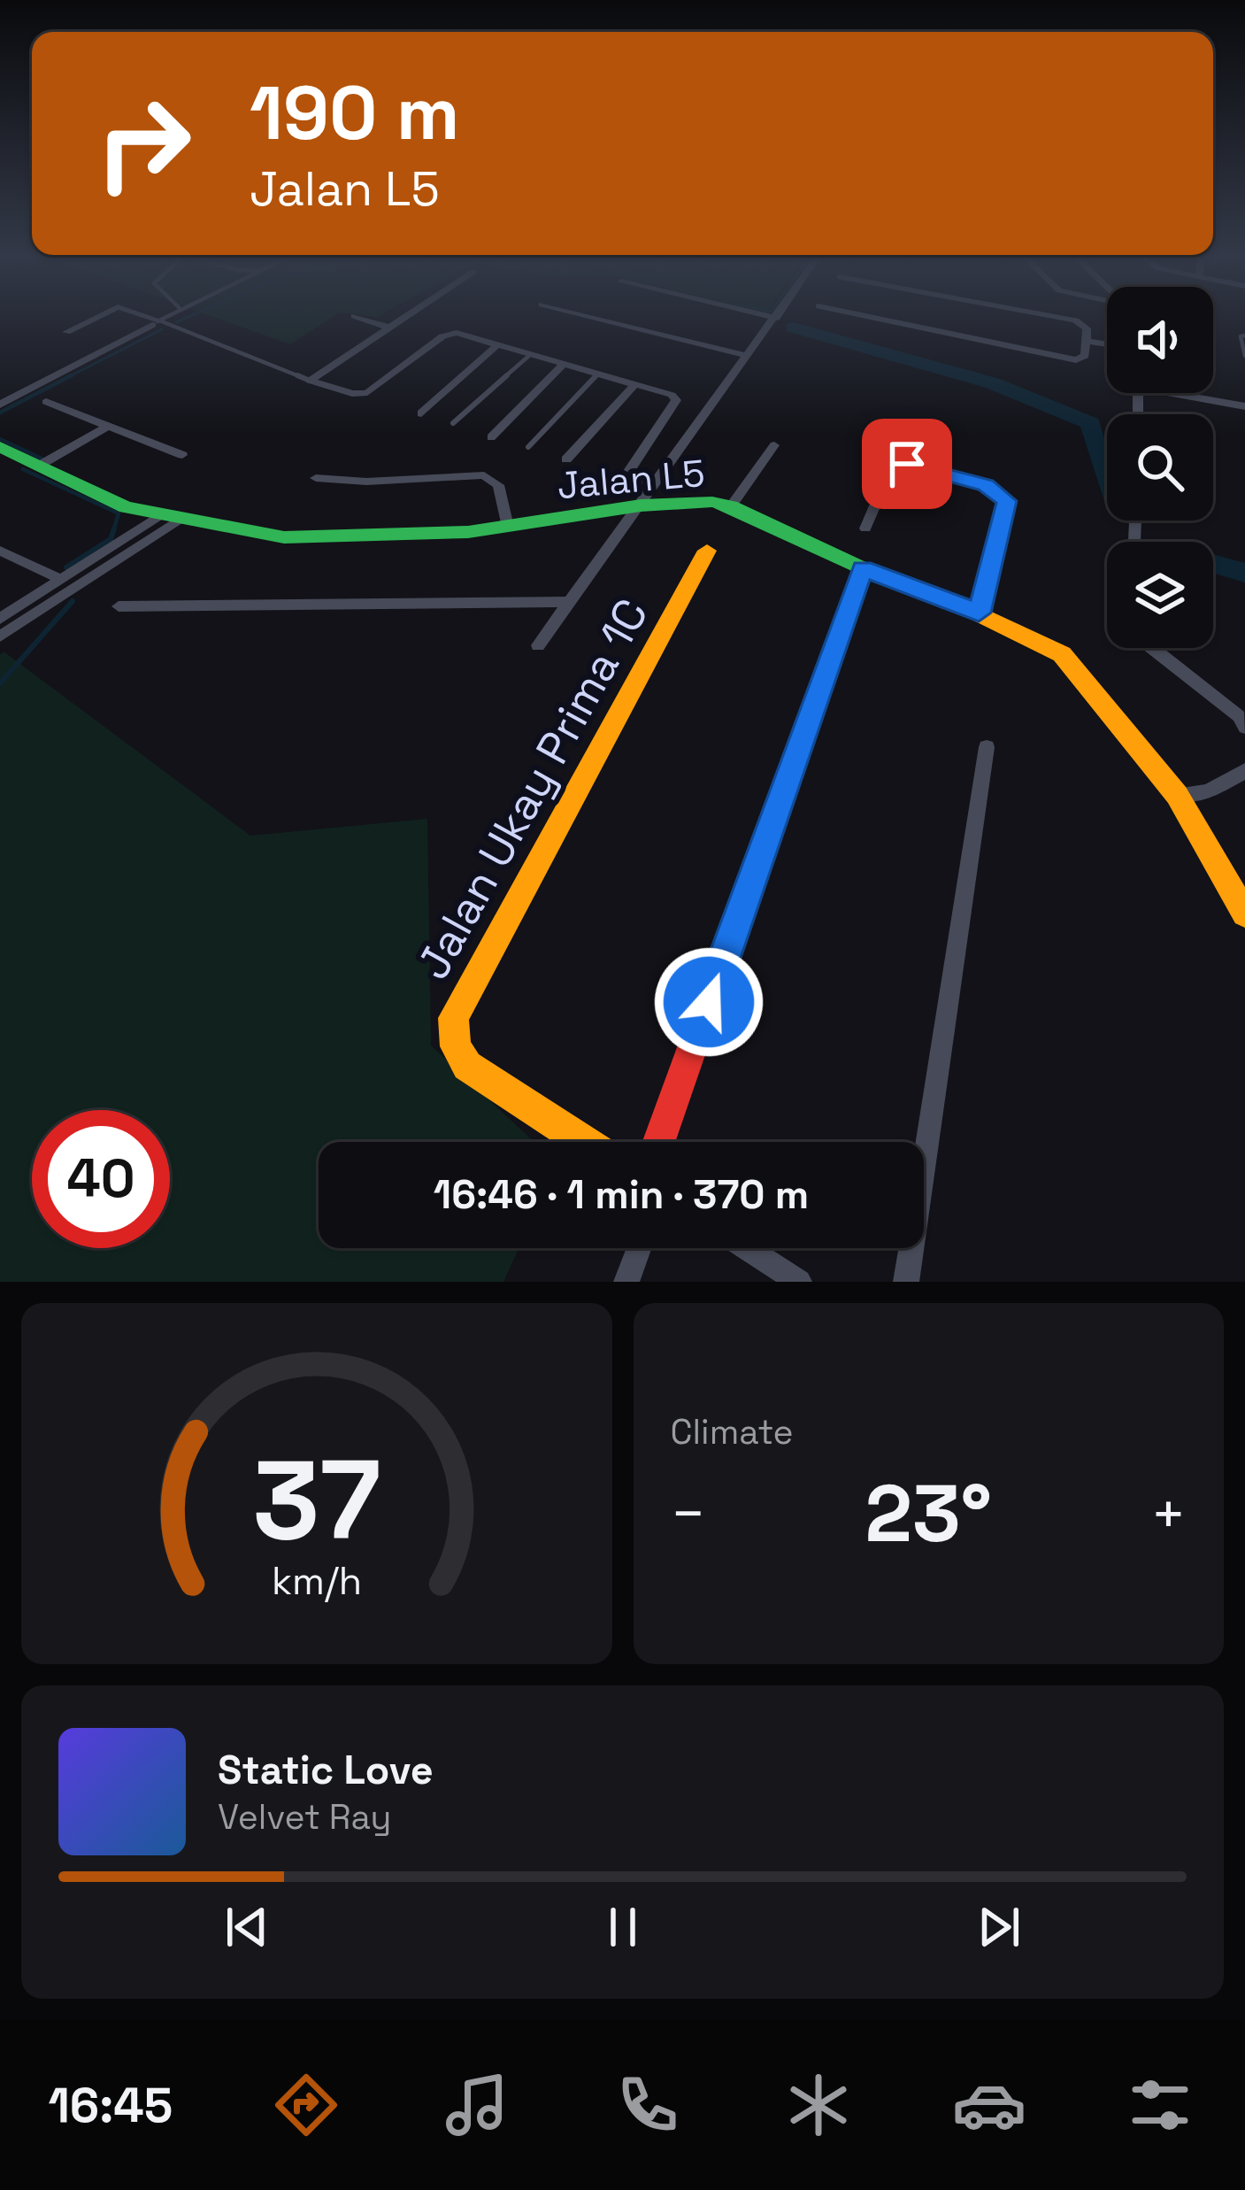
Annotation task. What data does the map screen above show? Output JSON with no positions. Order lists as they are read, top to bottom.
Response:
{
  "streets": {
    "street": ["Jalan L5", "Jalan Ukay Prima 1C"]
  },
  "page": {
    "turn": ["190 m", "Jalan L5"],
    "limit": "40",
    "trip": "16:46 · 1 min · 370 m",
    "tile": "Climate",
    "heat": ["−", "23°", "+"],
    "song": ["Static Love", "Velvet Ray"],
    "tabs": "16:45",
    "gauge": ["37", "km/h"]
  }
}
